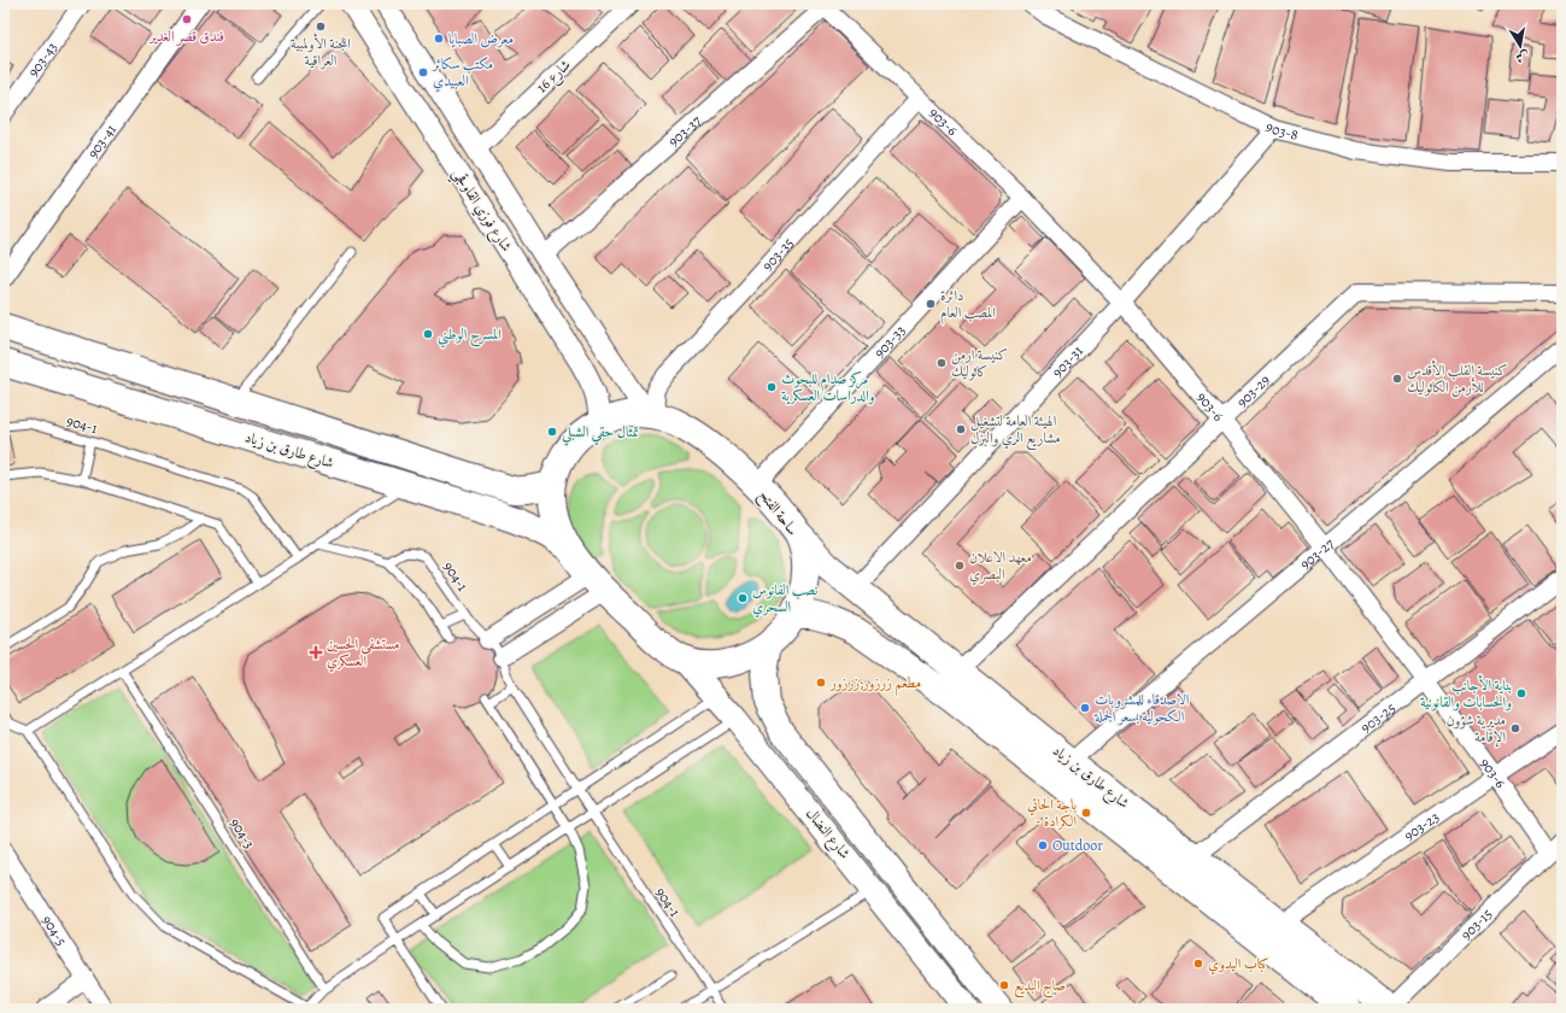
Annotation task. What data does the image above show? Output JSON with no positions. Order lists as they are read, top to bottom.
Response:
{
  "streets": {
    "main road": ["شارع طارق بن زياد", "ساحة الفتح", "شارع النضال"],
    "street": [
      "903-43",
      "شارع 16",
      "903-6",
      "903-8",
      "903-37",
      "903-41",
      "شارع فوزي القاوقجي",
      "903-35",
      "903-33",
      "903-31",
      "903-29",
      "903-27",
      "903-25",
      "903-23",
      "903-15",
      "904-5"
    ],
    "lane": ["904-1", "904-3"]
  },
  "crossings": [
    ["شارع 16", "شارع فوزي القاوقجي"],
    ["903-6", "903-37"],
    ["903-6", "903-35"],
    ["903-6", "903-33"],
    ["903-6", "903-31"],
    ["903-6", "903-29"],
    ["903-6", "903-27"],
    ["903-6", "903-25"],
    ["903-6", "903-23"],
    ["903-6", "903-15"],
    ["903-8", "903-31"],
    ["903-37", "شارع فوزي القاوقجي"],
    ["شارع فوزي القاوقجي", "903-35"],
    ["شارع فوزي القاوقجي", "ساحة الفتح"],
    ["903-35", "ساحة الفتح"],
    ["903-33", "ساحة الفتح"],
    ["903-31", "شارع طارق بن زياد"],
    ["903-29", "شارع طارق بن زياد"],
    ["شارع طارق بن زياد", "ساحة الفتح"],
    ["شارع طارق بن زياد", "903-27"],
    ["شارع طارق بن زياد", "903-25"],
    ["شارع طارق بن زياد", "903-23"],
    ["شارع طارق بن زياد", "903-15"],
    ["ساحة الفتح", "شارع النضال"]
  ],
  "places": {
    "other": [
      "فندق قصر الغدير",
      "اللجنة الأولمبية العراقية",
      "معرض الصبايا",
      "مكتب سكائر العبيدي",
      "دائرة المصب العام",
      "المسرح الوطني",
      "كنيسة ارمن كاثوليك",
      "كنيسة القلب الأقدس للأرمن الكاثوليك",
      "مركز صدام للبحوث والدراسات العسكرية",
      "الهيئة العامة لتشغيل مشاريع الري والبزل",
      "تمثال حقي الشبلي",
      "معهد الاعلان البصري",
      "نصب الفانوس السحري",
      "مطعم زرزور;زرزور",
      "بناية الأجانب والحسابات والقانونية",
      "الاصدقاء للمشروبات الكحولية بسعر الجملة",
      "مديرية شؤون الإقامة",
      "باجة الحاتي - الكرادة",
      "Outdoor",
      "كباب اليدوي",
      "صاج البديع"
    ],
    "health": ["مستشفى الحسين العسكري"]
  },
  "north": "bottom"
}
